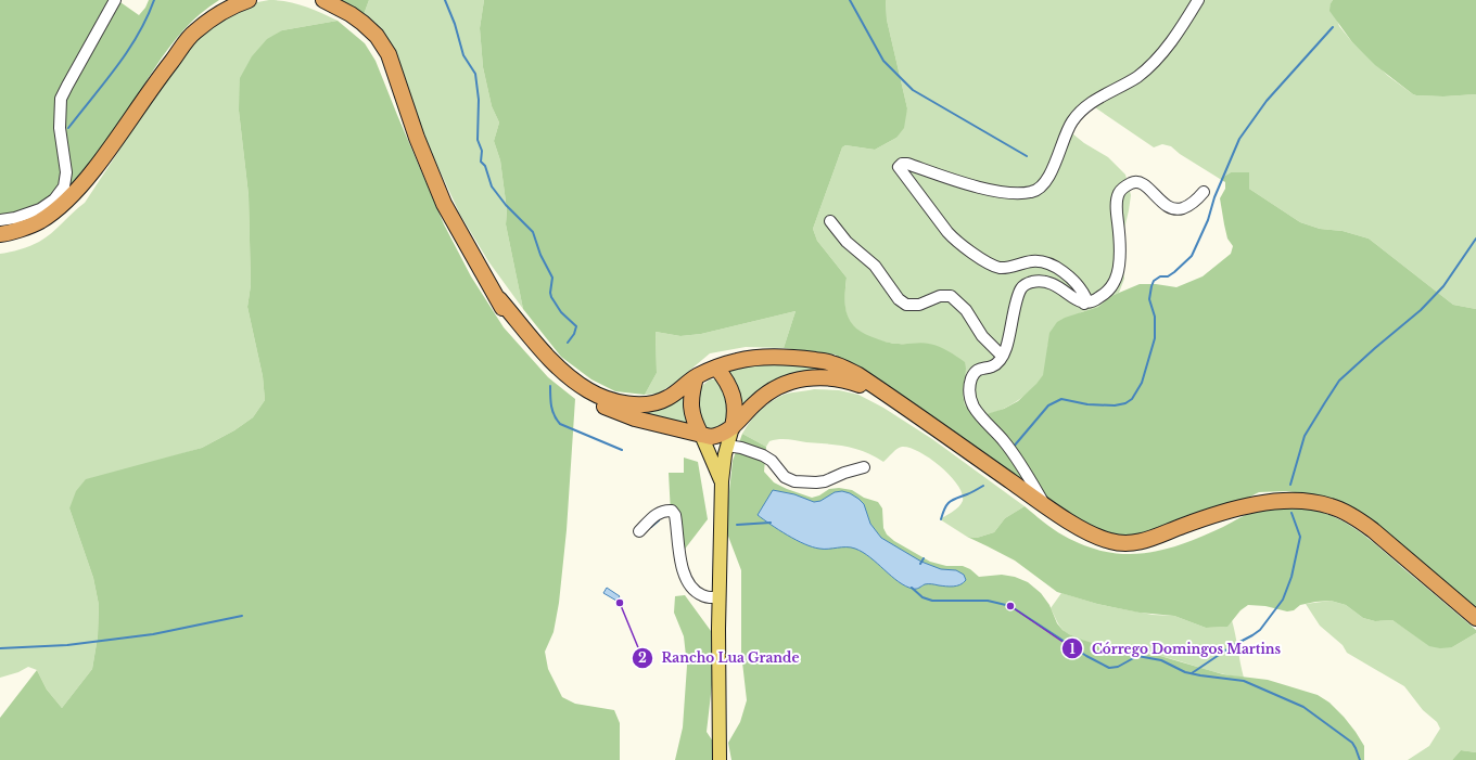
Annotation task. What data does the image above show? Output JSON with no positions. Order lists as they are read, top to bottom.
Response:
{
  "places": ["Rancho Lua Grande", "Córrego Domingos Martins"]
}
